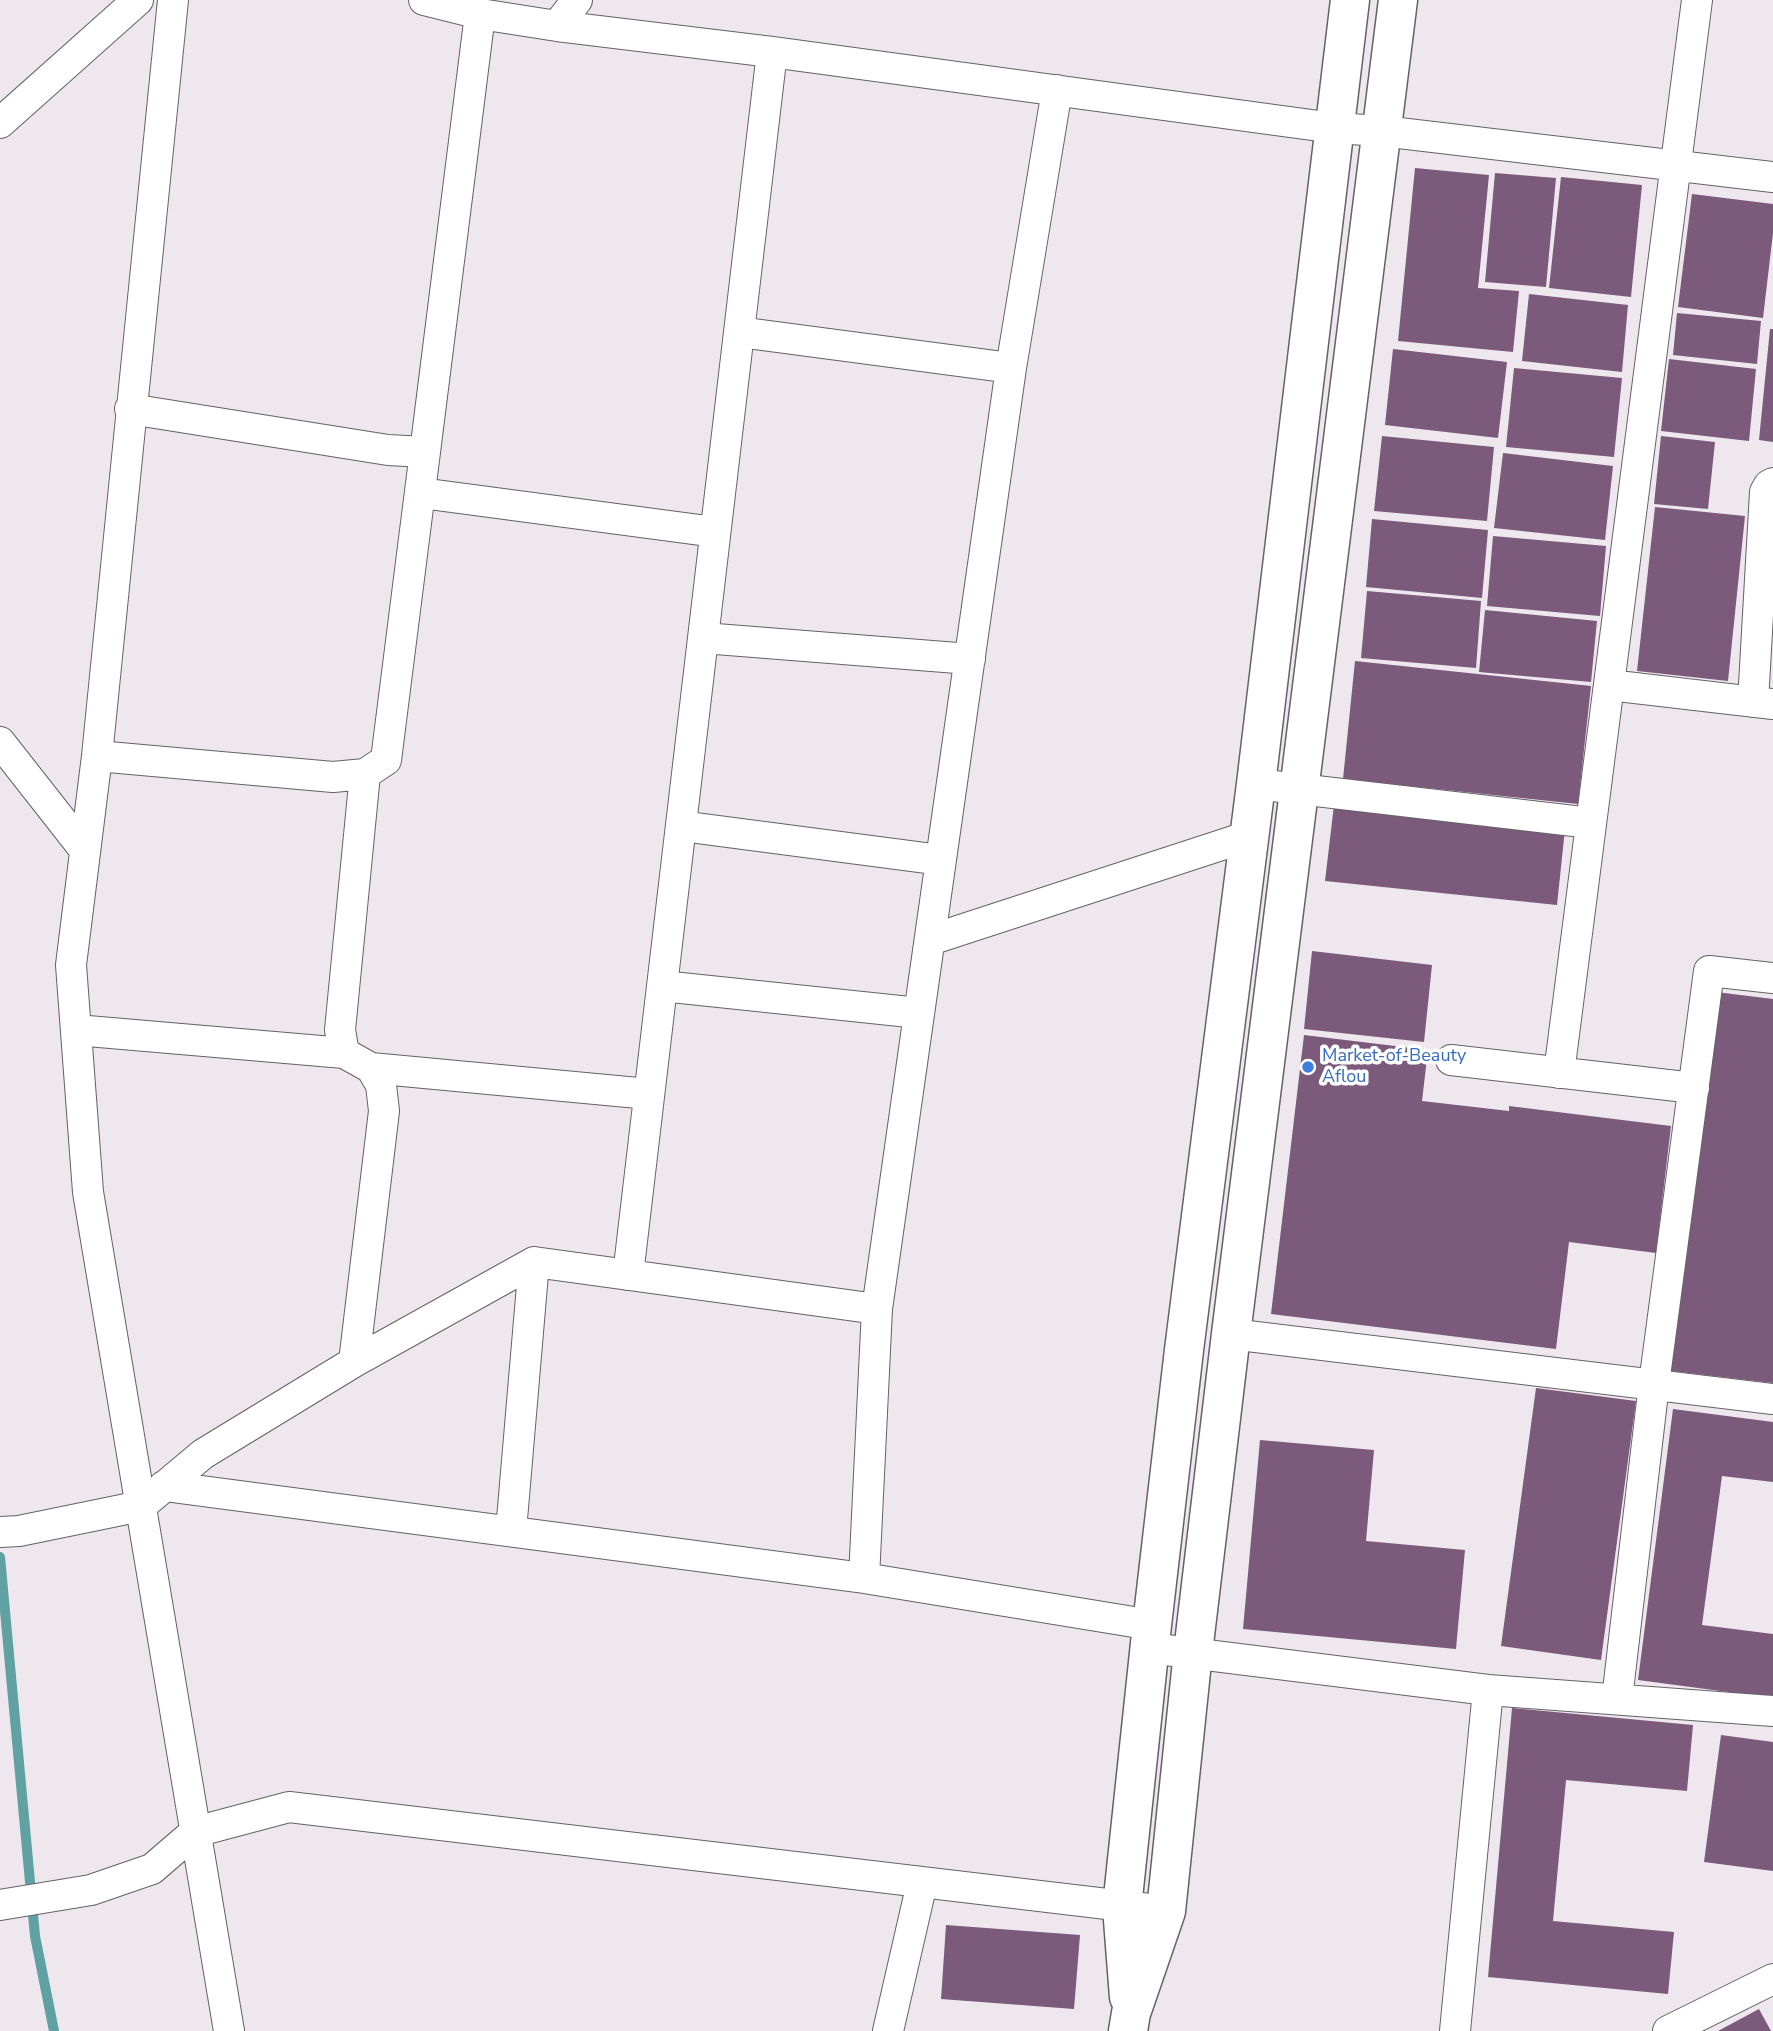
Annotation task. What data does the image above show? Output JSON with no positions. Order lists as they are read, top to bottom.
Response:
{
  "places": ["Market-of-Beauty Aflou"]
}
